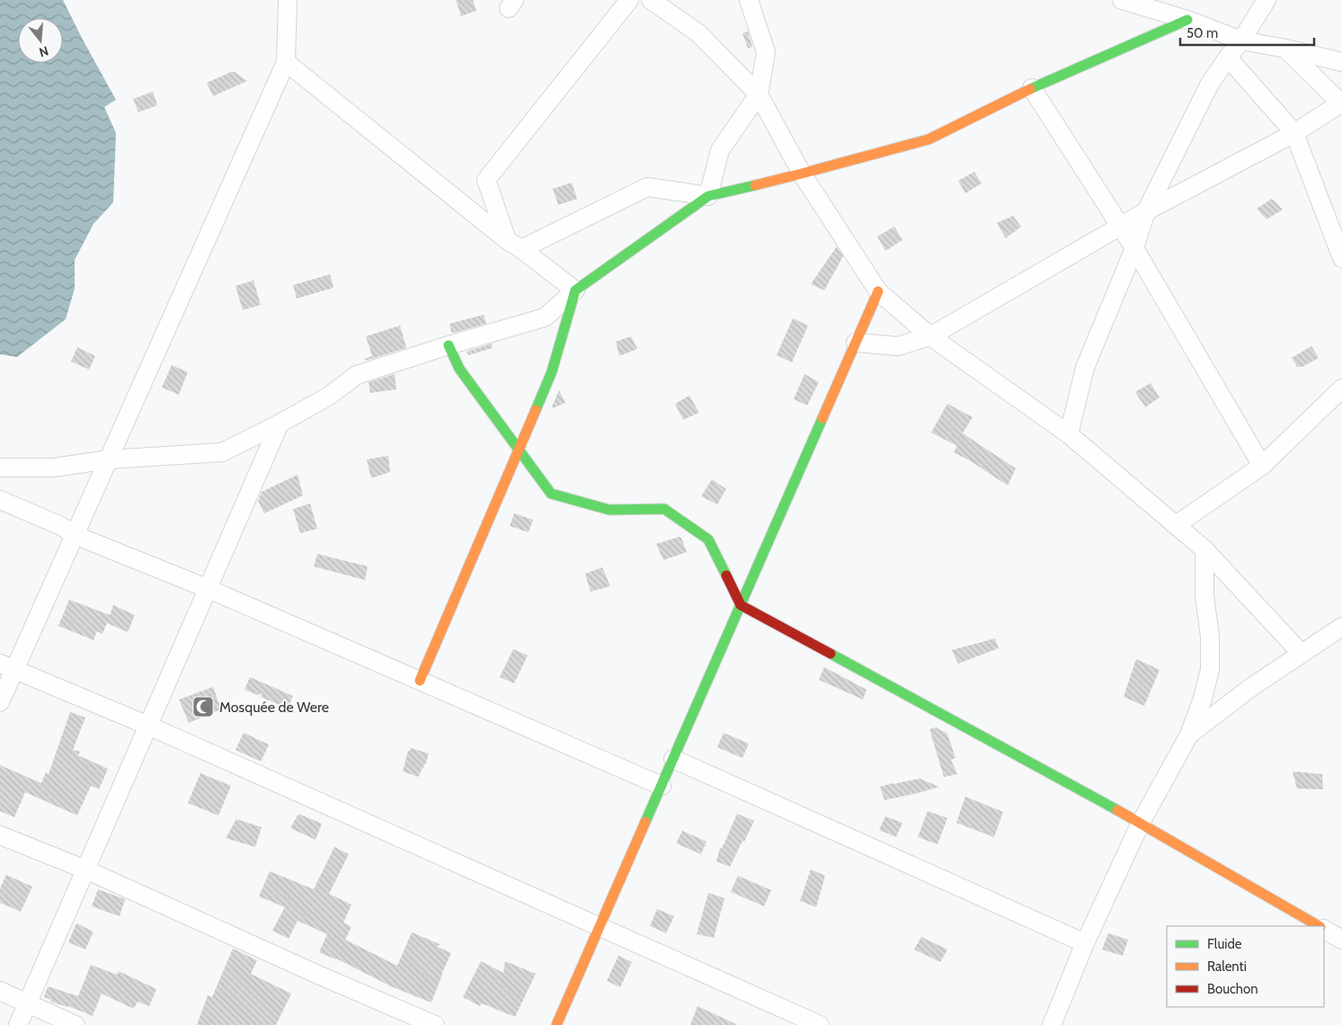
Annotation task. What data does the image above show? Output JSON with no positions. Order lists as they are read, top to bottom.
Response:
{
  "places": {
    "mosque": ["Mosquée de Were"]
  },
  "legend": ["Fluide", "Ralenti", "Bouchon"],
  "scale_bar": "50 m",
  "north": "bottom"
}
